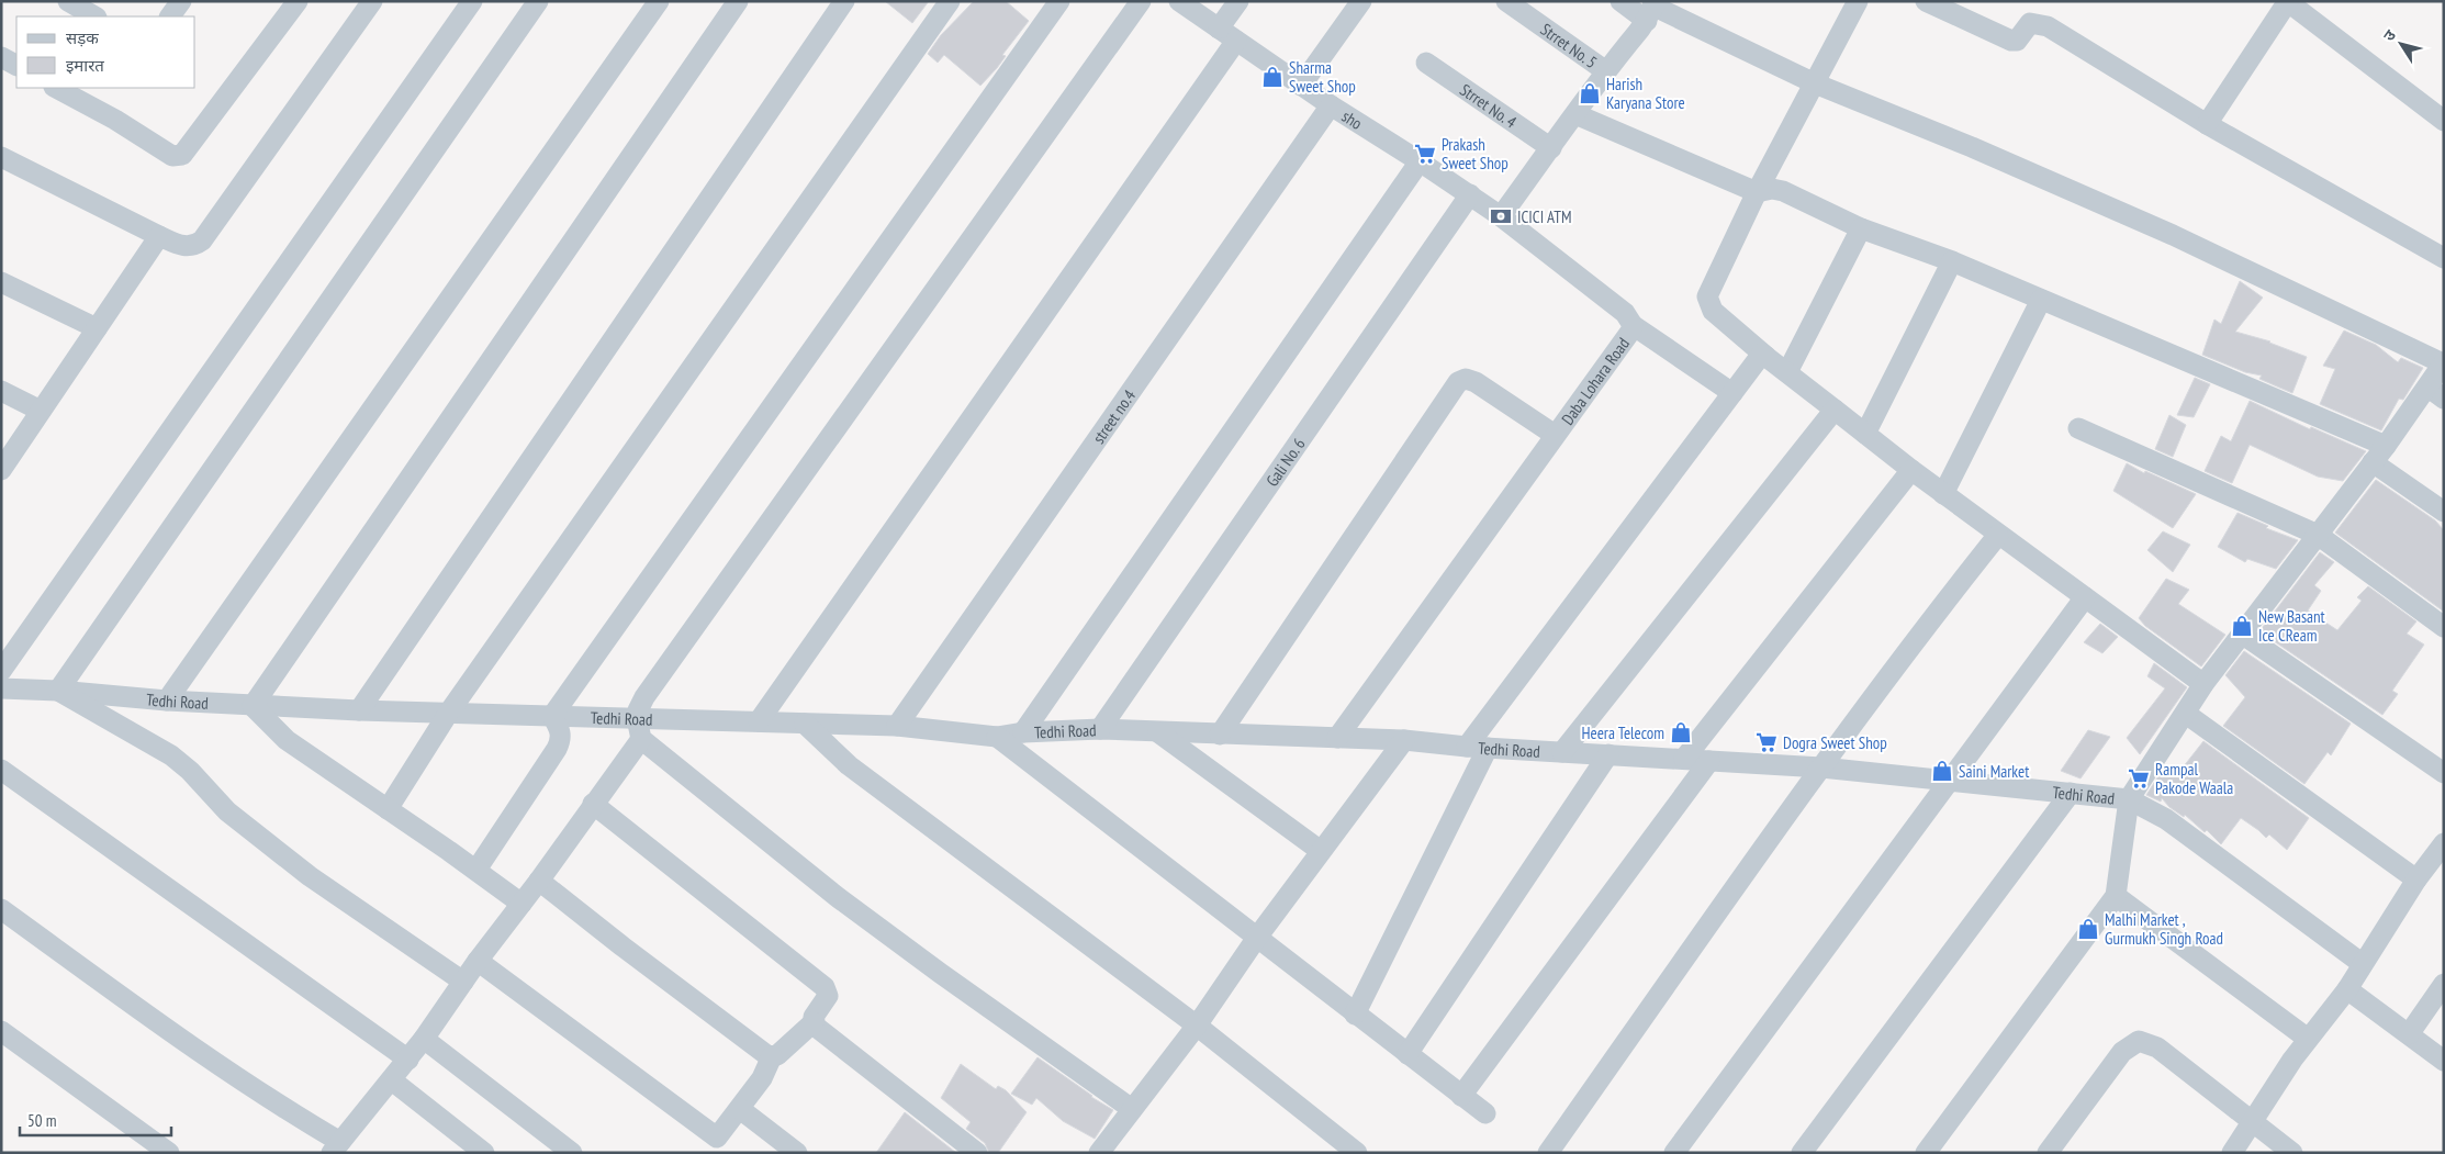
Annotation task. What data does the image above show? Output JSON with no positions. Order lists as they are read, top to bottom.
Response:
{
  "streets": {
    "street": [
      "Strret No. 5",
      "Strret No. 4",
      "sho",
      "Daba Lohara Road",
      "street no.4",
      "Gali No. 6",
      "Tedhi Road"
    ]
  },
  "crossings": [
    ["sho", "Daba Lohara Road"],
    ["sho", "street no.4"],
    ["sho", "Gali No. 6"],
    ["Daba Lohara Road", "Tedhi Road"],
    ["street no.4", "Tedhi Road"],
    ["Gali No. 6", "Tedhi Road"]
  ],
  "places": {
    "shop": [
      "Sharma Sweet Shop",
      "Harish Karyana Store",
      "New Basant Ice CReam",
      "Heera Telecom",
      "Saini Market",
      "Malhi Market , Gurmukh Singh Road"
    ],
    "supermarket": ["Prakash Sweet Shop", "Dogra Sweet Shop", "Rampal Pakode Waala"],
    "bank": ["ICICI ATM"]
  },
  "legend": ["सड़क", "इमारत"],
  "scale_bar": "50 m",
  "north": "top left"
}
